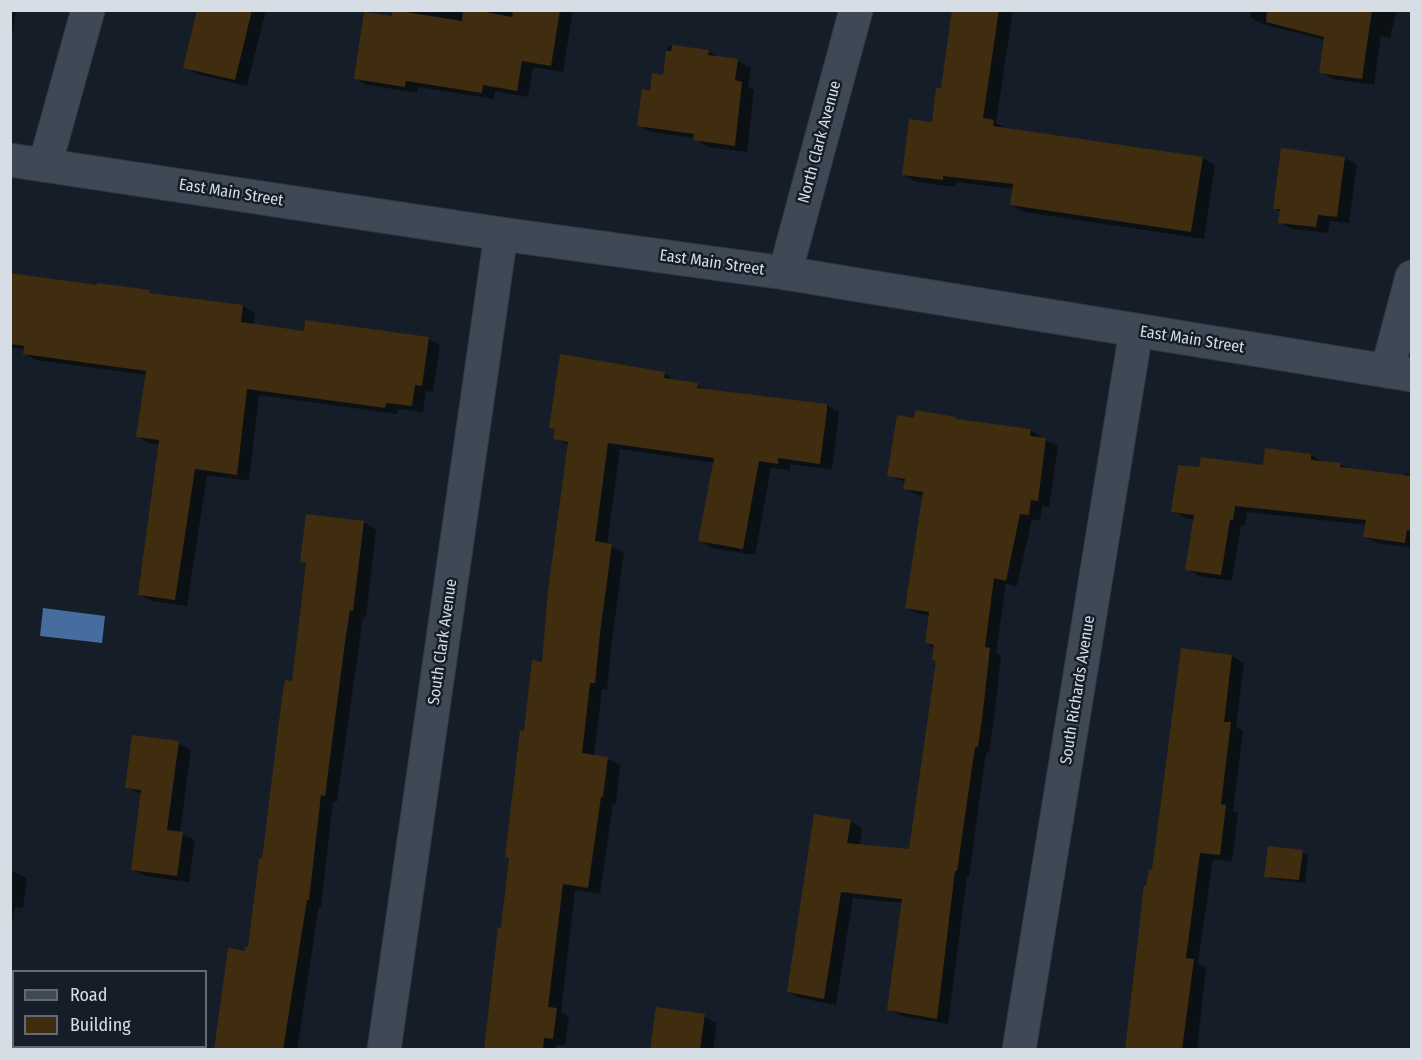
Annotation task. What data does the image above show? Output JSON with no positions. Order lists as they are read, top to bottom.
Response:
{
  "streets": {
    "street": [
      "North Clark Avenue",
      "East Main Street",
      "South Clark Avenue",
      "South Richards Avenue"
    ]
  },
  "crossings": [
    ["North Clark Avenue", "East Main Street"],
    ["East Main Street", "South Clark Avenue"],
    ["East Main Street", "South Richards Avenue"]
  ],
  "legend": ["Road", "Building"]
}
